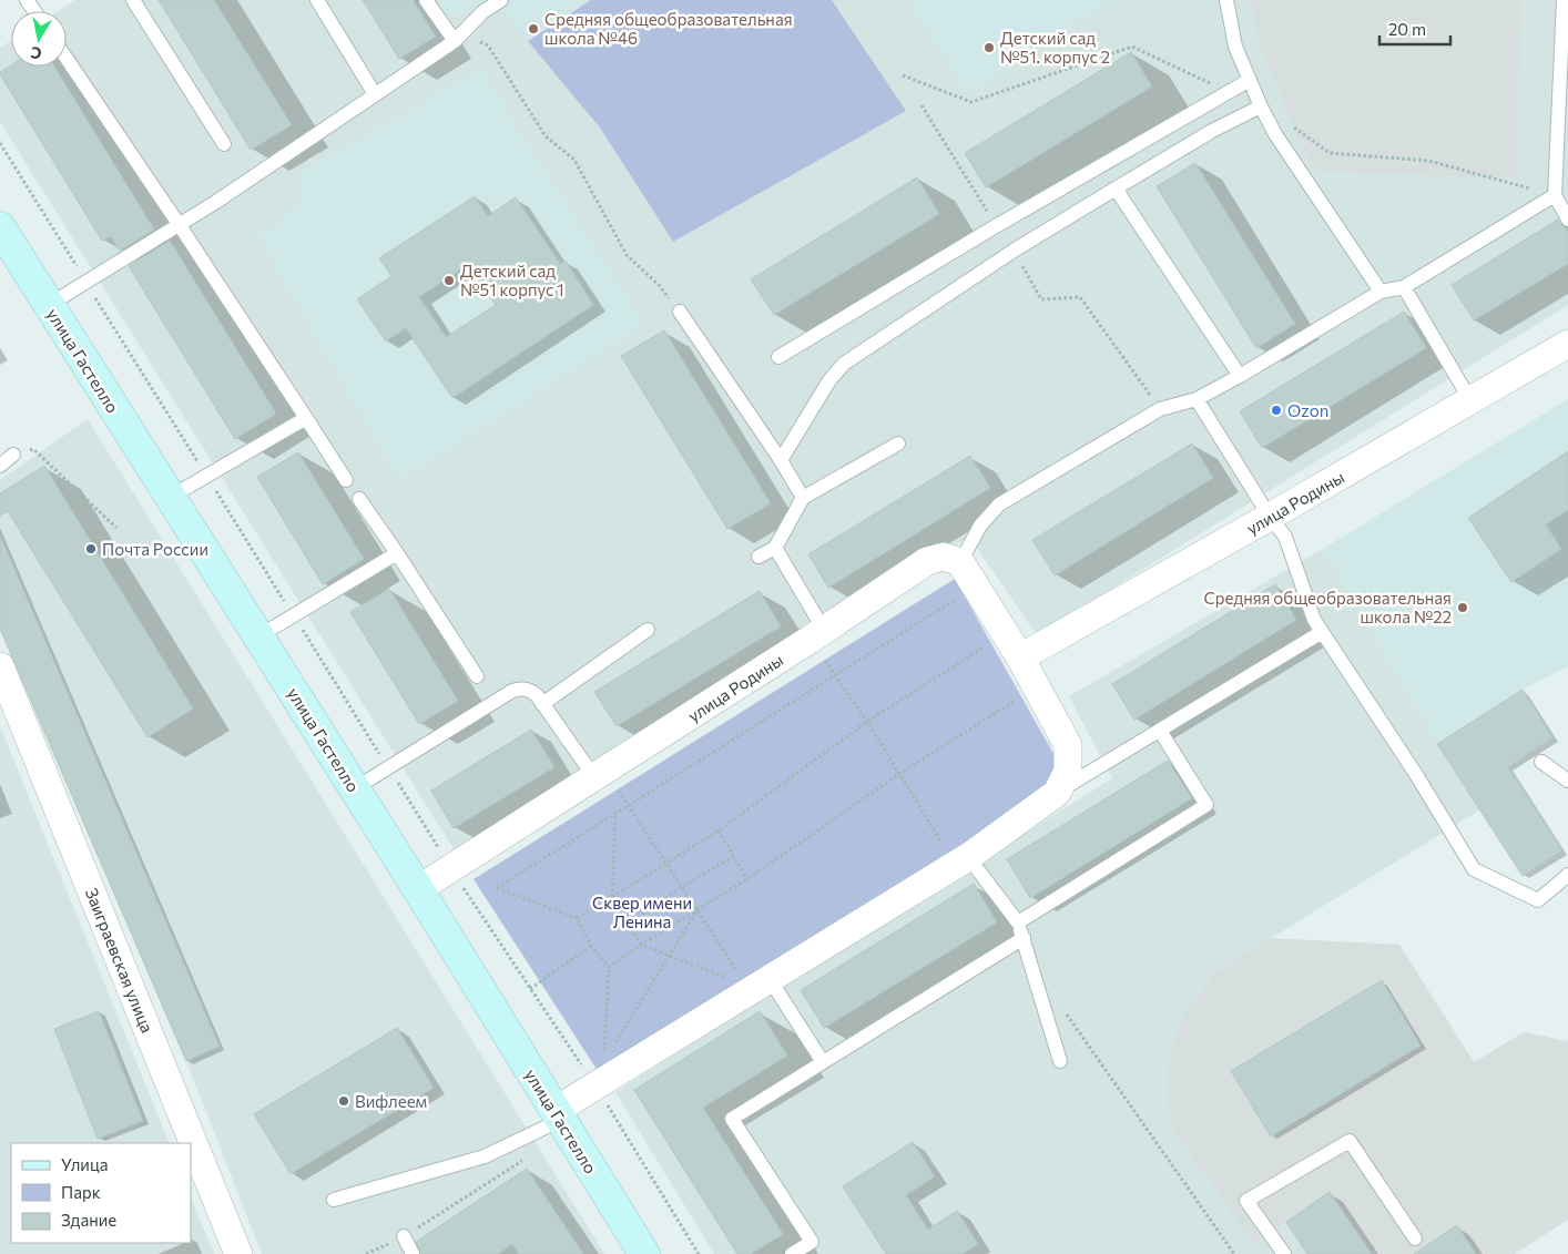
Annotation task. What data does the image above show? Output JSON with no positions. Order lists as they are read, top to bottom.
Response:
{
  "streets": {
    "street": ["улица Гастелло", "улица Родины", "Заиграевская улица"]
  },
  "crossings": [
    ["улица Гастелло", "улица Родины"]
  ],
  "parks": ["Сквер имени Ленина"],
  "places": [
    "Средняя общеобразовательная школа №46",
    "Детский сад №51. корпус 2",
    "Детский сад №51 корпус 1",
    "Ozon",
    "Почта России",
    "Средняя общеобразовательная школа №22",
    "Вифлеем"
  ],
  "legend": ["Улица", "Парк", "Здание"],
  "scale_bar": "20 m",
  "north": "bottom"
}
